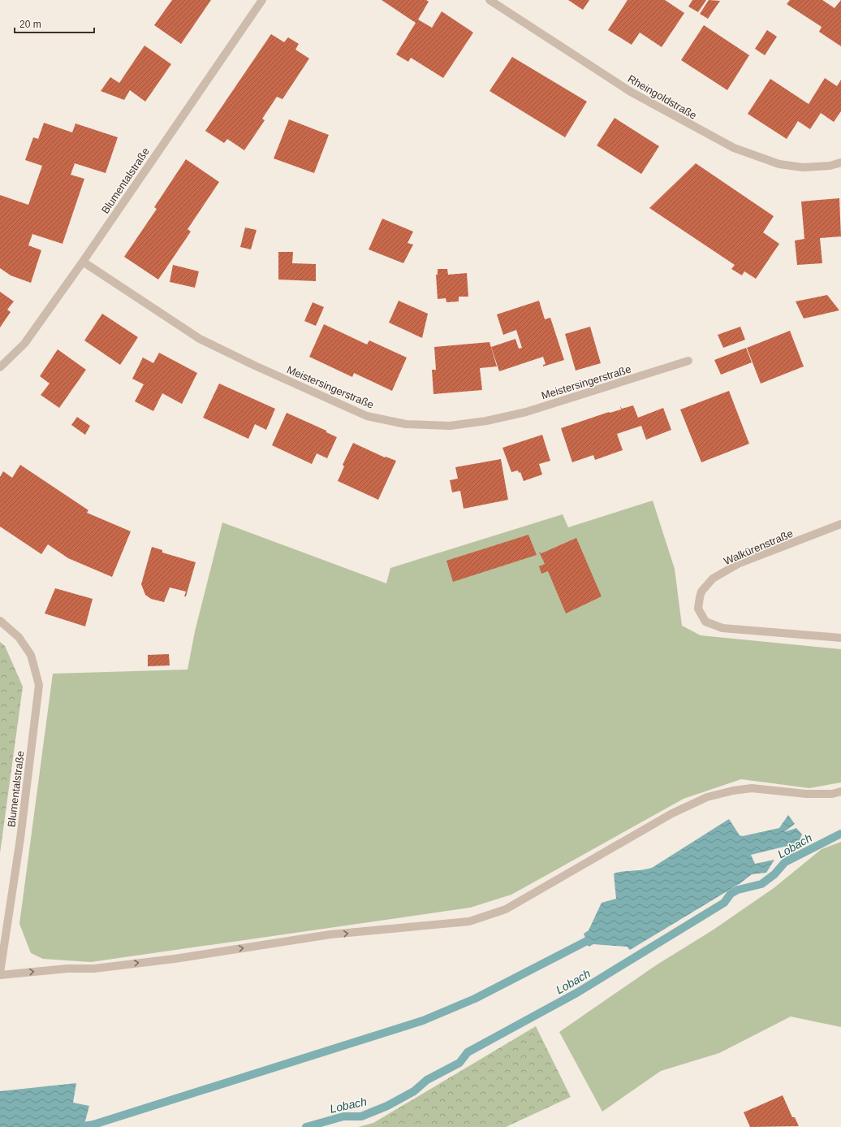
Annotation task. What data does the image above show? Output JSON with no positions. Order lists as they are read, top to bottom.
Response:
{
  "streets": {
    "street": [
      "Rheingoldstraße",
      "Blumentalstraße",
      "Meistersingerstraße",
      "Walkürenstraße"
    ]
  },
  "crossings": [
    ["Blumentalstraße", "Meistersingerstraße"]
  ],
  "water": ["Lobach"],
  "scale_bar": "20 m"
}
